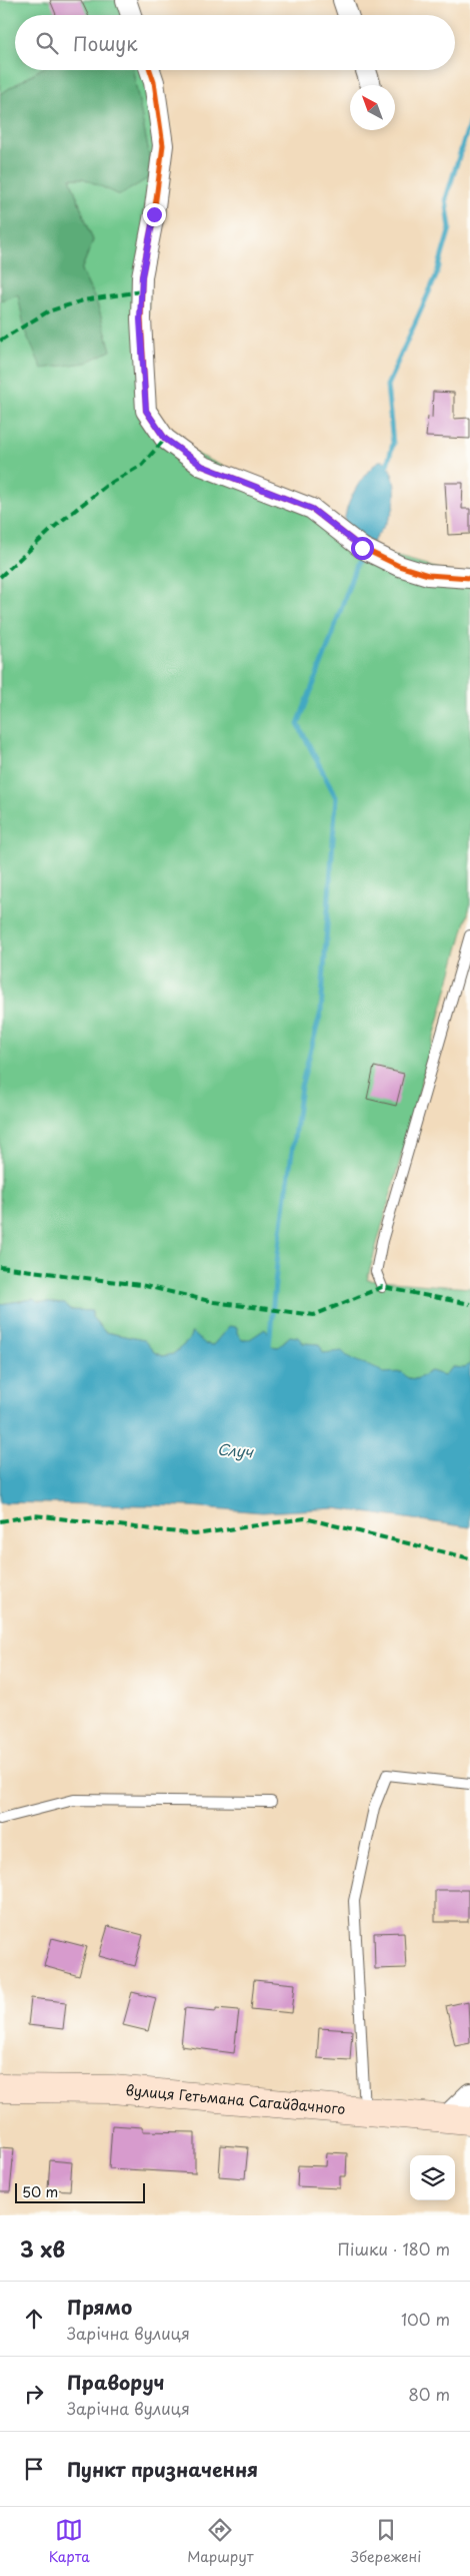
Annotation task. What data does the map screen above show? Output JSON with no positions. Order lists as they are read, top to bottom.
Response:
{
  "streets": {
    "main road": ["вулиця Гетьмана Сагайдачного"]
  },
  "water": ["Случ"],
  "scale_bar": "50 m",
  "north": "top left",
  "page": {
    "search": "Пошук",
    "scale": "50 m",
    "heading": ["3 хв", "Пішки · 180 m"],
    "list": [
      ["Прямо", "Зарічна вулиця", "100 m"],
      ["Праворуч", "Зарічна вулиця", "80 m"],
      "Пункт призначення"
    ],
    "nav": ["Карта", "Маршрут", "Збережені"]
  }
}
